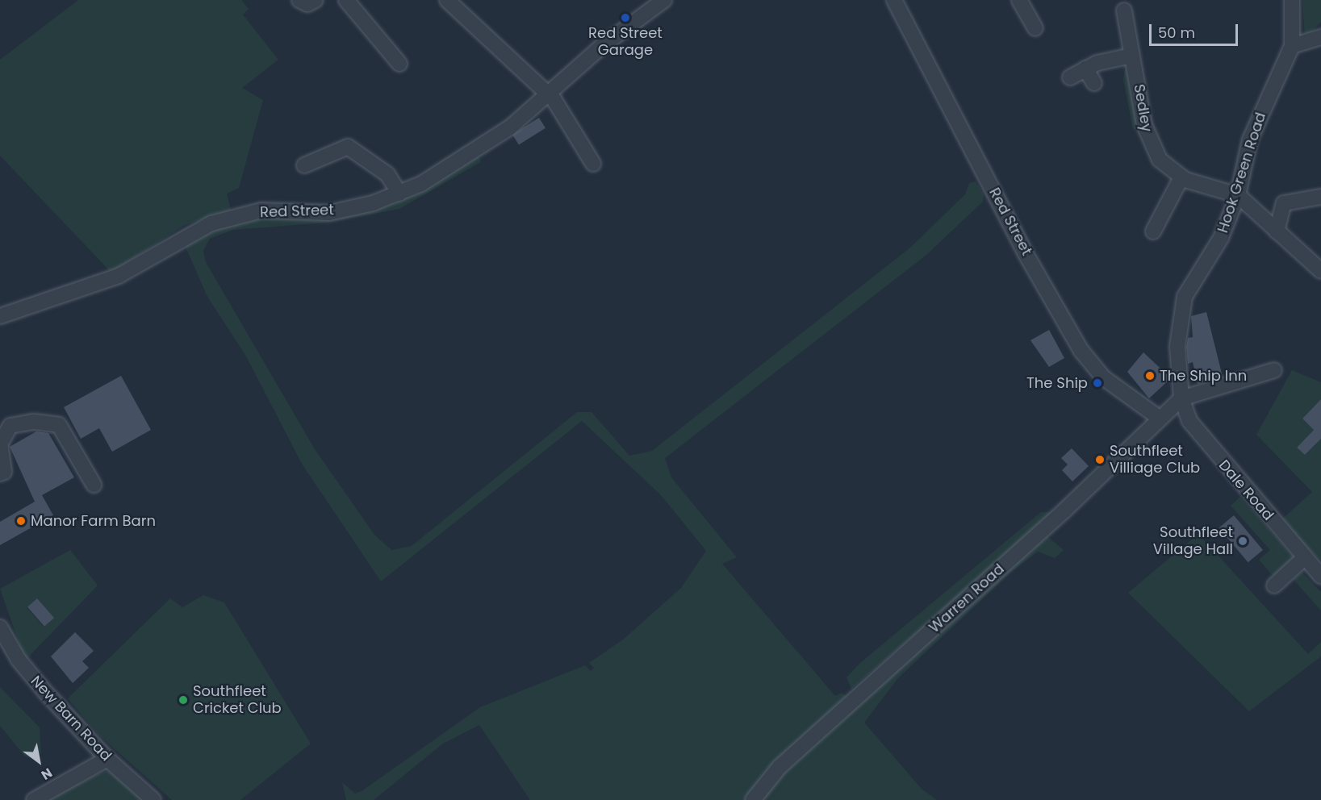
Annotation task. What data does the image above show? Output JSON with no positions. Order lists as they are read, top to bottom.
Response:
{
  "streets": {
    "street": [
      "Sedley",
      "Hook Green Road",
      "Red Street",
      "Dale Road",
      "Warren Road",
      "New Barn Road"
    ]
  },
  "crossings": [
    ["Sedley", "Hook Green Road"],
    ["Hook Green Road", "Dale Road"],
    ["Hook Green Road", "Warren Road"],
    ["Red Street", "Warren Road"],
    ["Dale Road", "Warren Road"]
  ],
  "places": [
    "Red Street Garage",
    "The Ship Inn",
    "The Ship",
    "Southfleet Villiage Club",
    "Manor Farm Barn",
    "Southfleet Village Hall",
    "Southfleet Cricket Club"
  ],
  "scale_bar": "50 m",
  "north": "bottom right"
}
